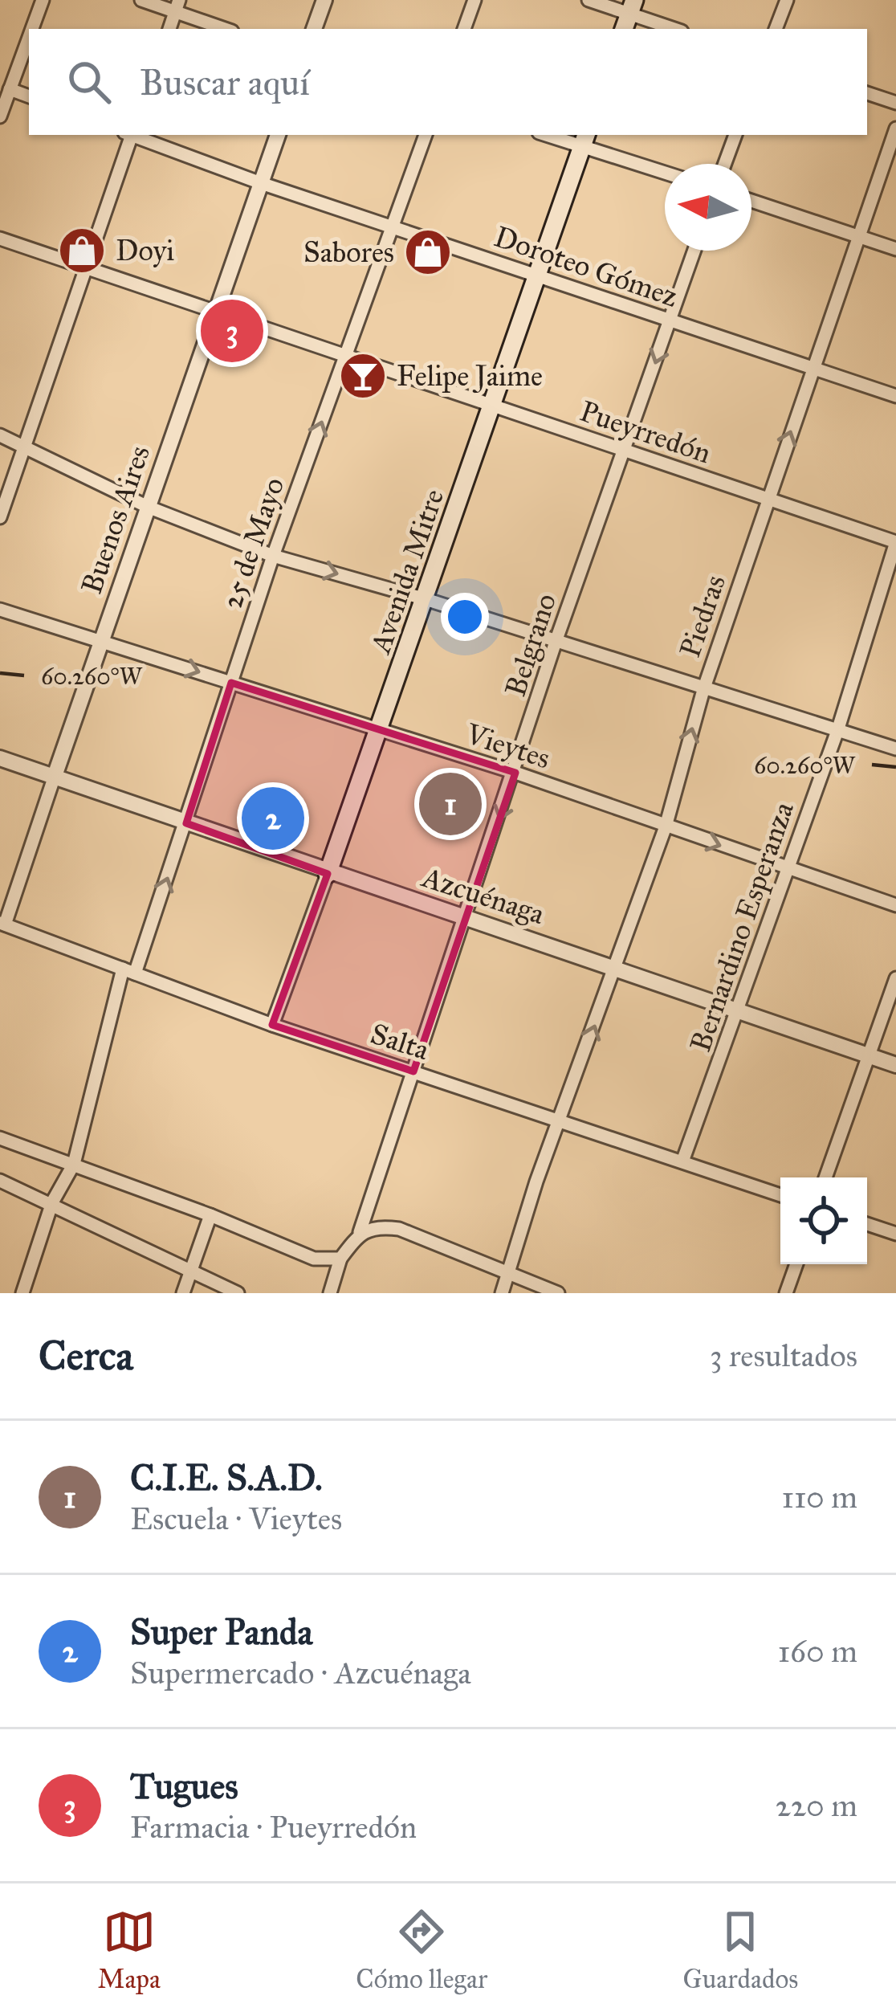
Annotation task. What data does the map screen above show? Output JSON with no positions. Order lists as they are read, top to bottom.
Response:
{
  "streets": {
    "main road": ["Avenida Mitre"],
    "street": [
      "Doroteo Gómez",
      "Pueyrredón",
      "Buenos Aires",
      "25 de Mayo",
      "Piedras",
      "Belgrano",
      "Vieytes",
      "Azcuénaga",
      "Bernardino Esperanza",
      "Salta"
    ]
  },
  "crossings": [
    ["Doroteo Gómez", "Buenos Aires"],
    ["Doroteo Gómez", "25 de Mayo"],
    ["Doroteo Gómez", "Avenida Mitre"],
    ["Doroteo Gómez", "Piedras"],
    ["Doroteo Gómez", "Belgrano"],
    ["Pueyrredón", "Buenos Aires"],
    ["Pueyrredón", "25 de Mayo"],
    ["Pueyrredón", "Avenida Mitre"],
    ["Pueyrredón", "Piedras"],
    ["Pueyrredón", "Belgrano"],
    ["Pueyrredón", "Bernardino Esperanza"],
    ["Buenos Aires", "Vieytes"],
    ["Buenos Aires", "Azcuénaga"],
    ["Buenos Aires", "Salta"],
    ["25 de Mayo", "Vieytes"],
    ["25 de Mayo", "Azcuénaga"],
    ["25 de Mayo", "Salta"],
    ["Avenida Mitre", "Vieytes"],
    ["Avenida Mitre", "Azcuénaga"],
    ["Avenida Mitre", "Salta"],
    ["Piedras", "Vieytes"],
    ["Piedras", "Azcuénaga"],
    ["Piedras", "Salta"],
    ["Belgrano", "Vieytes"],
    ["Belgrano", "Azcuénaga"],
    ["Belgrano", "Salta"],
    ["Vieytes", "Bernardino Esperanza"],
    ["Azcuénaga", "Bernardino Esperanza"],
    ["Bernardino Esperanza", "Salta"]
  ],
  "one_way": ["Piedras"],
  "places": {
    "shop": ["Doyi", "Sabores"],
    "bar": ["Felipe Jaime"]
  },
  "north": "left",
  "page": {
    "search": "Buscar aquí",
    "pins": ["3", "1", "2"],
    "heading": ["Cerca", "3 resultados"],
    "list": [
      {
        "mark": "1",
        "name": "C.I.E. S.A.D.",
        "note": "Escuela · Vieytes",
        "value": "110 m"
      },
      {
        "mark": "2",
        "name": "Super Panda",
        "note": "Supermercado · Azcuénaga",
        "value": "160 m"
      },
      {
        "mark": "3",
        "name": "Tugues",
        "note": "Farmacia · Pueyrredón",
        "value": "220 m"
      }
    ],
    "nav": ["Mapa", "Cómo llegar", "Guardados"]
  },
  "coordinates": ["60.260°W"]
}
